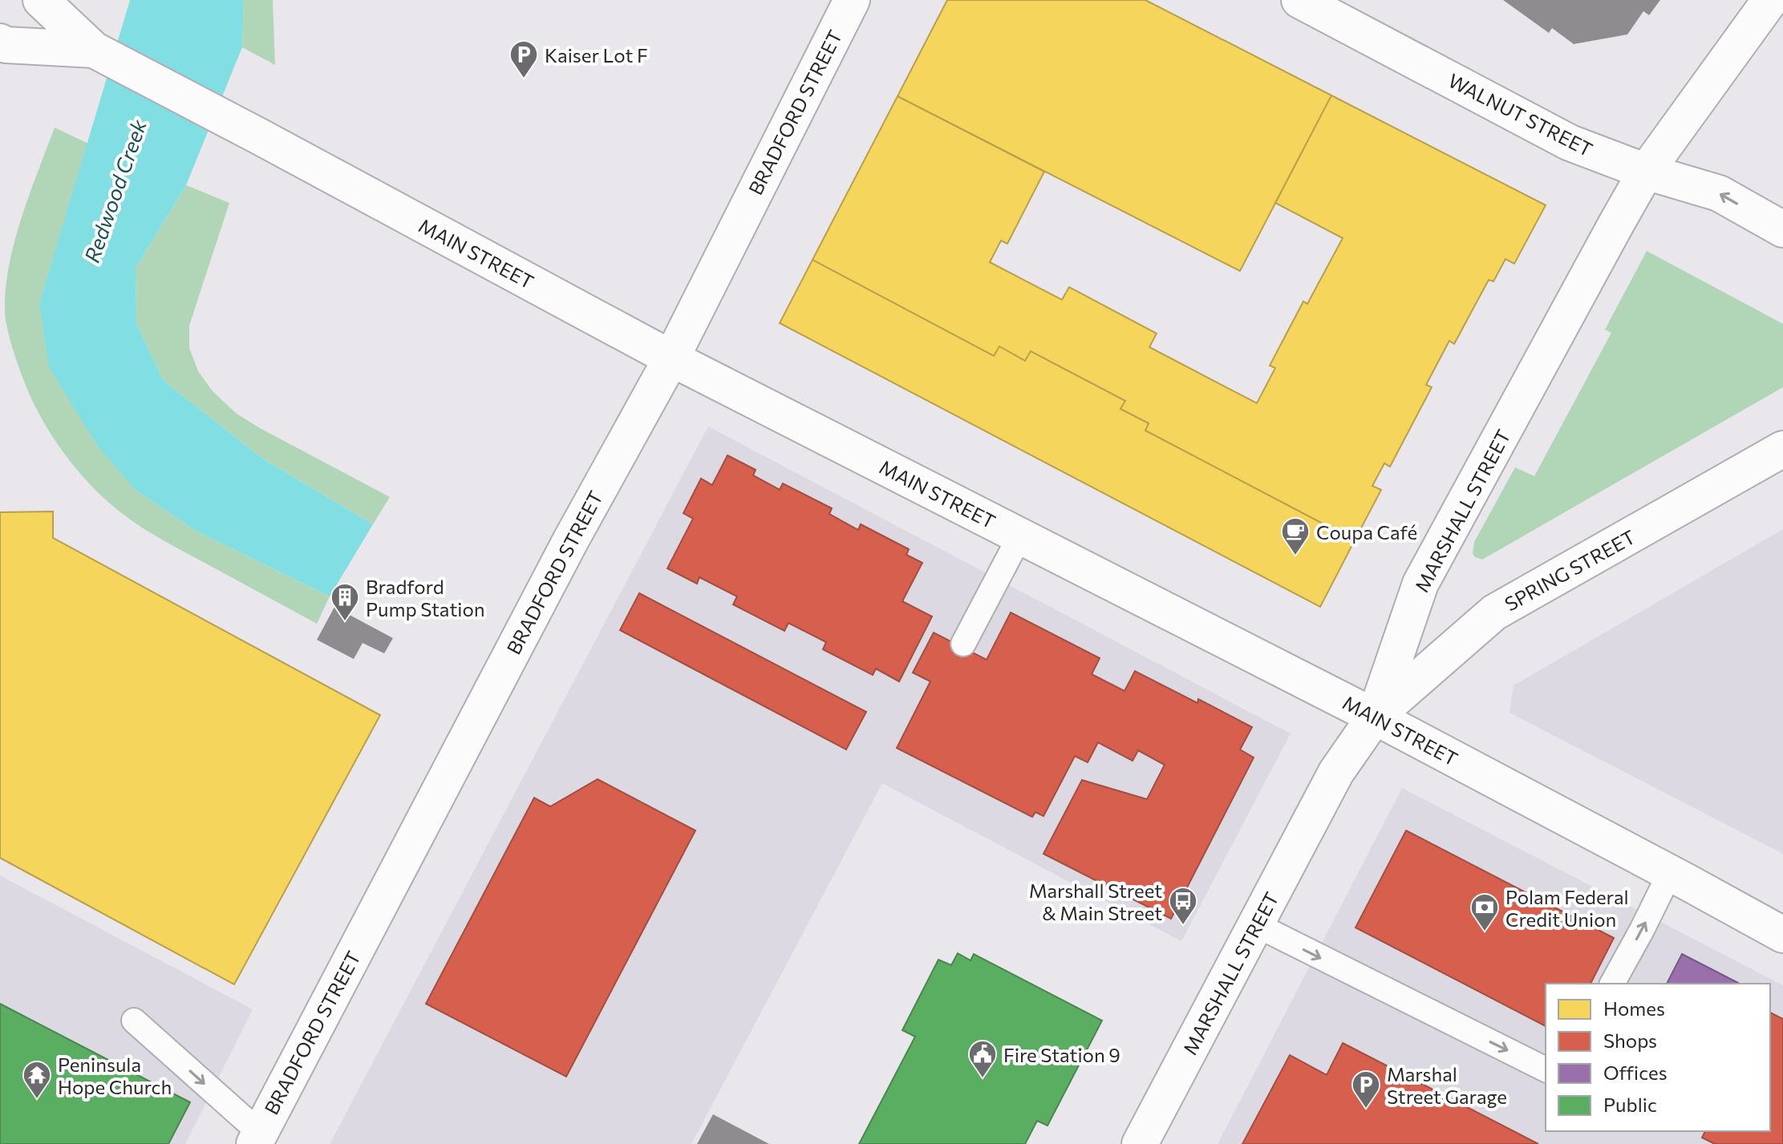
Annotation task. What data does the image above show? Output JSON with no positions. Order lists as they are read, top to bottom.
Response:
{
  "streets": {
    "street": [
      "BRADFORD STREET",
      "WALNUT STREET",
      "MAIN STREET",
      "MARSHALL STREET",
      "SPRING STREET"
    ]
  },
  "crossings": [
    ["BRADFORD STREET", "MAIN STREET"],
    ["WALNUT STREET", "MARSHALL STREET"],
    ["MAIN STREET", "MARSHALL STREET"],
    ["MAIN STREET", "SPRING STREET"],
    ["MARSHALL STREET", "SPRING STREET"]
  ],
  "water": ["Redwood Creek"],
  "places": {
    "parking": ["Kaiser Lot F", "Marshal Street Garage"],
    "cafe": ["Coupa Café"],
    "building": ["Bradford Pump Station"],
    "bus stop": ["Marshall Street & Main Street"],
    "bank": ["Polam Federal Credit Union"],
    "public building": ["Fire Station 9"],
    "temple": ["Peninsula Hope Church"]
  },
  "legend": [
    "Homes",
    "Shops",
    "Offices",
    "Public"
  ]
}
